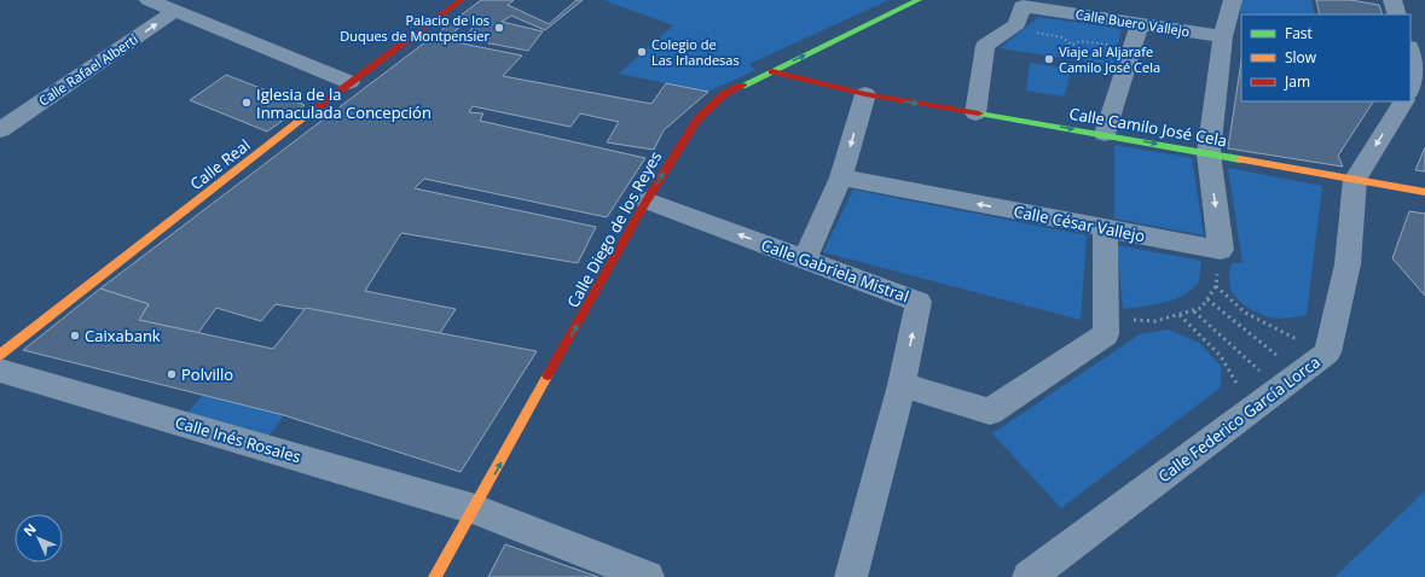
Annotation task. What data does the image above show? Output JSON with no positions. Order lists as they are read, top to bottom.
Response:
{
  "streets": {
    "street": [
      "Calle Buero Vallejo",
      "Calle Rafael Alberti",
      "Calle Camilo José Cela",
      "Calle Real",
      "Calle César Vallejo",
      "Calle Diego de los Reyes",
      "Calle Gabriela Mistral",
      "Calle Federico García Lorca",
      "Calle Inés Rosales"
    ]
  },
  "crossings": [
    ["Calle Buero Vallejo", "Calle Camilo José Cela"],
    ["Calle Camilo José Cela", "Calle César Vallejo"],
    ["Calle Camilo José Cela", "Calle Diego de los Reyes"],
    ["Calle Camilo José Cela", "Calle Federico García Lorca"],
    ["Calle Diego de los Reyes", "Calle Gabriela Mistral"],
    ["Calle Diego de los Reyes", "Calle Inés Rosales"]
  ],
  "one_way": [
    "Calle Rafael Alberti",
    "Calle Camilo José Cela",
    "Calle Diego de los Reyes",
    "Calle Gabriela Mistral"
  ],
  "places": [
    "Palacio de los Duques de Montpensier",
    "Colegio de Las Irlandesas",
    "Viaje al Aljarafe Camilo José Cela",
    "Iglesia de la Inmaculada Concepción",
    "Caixabank",
    "Polvillo"
  ],
  "legend": ["Fast", "Slow", "Jam"],
  "north": "top left"
}
